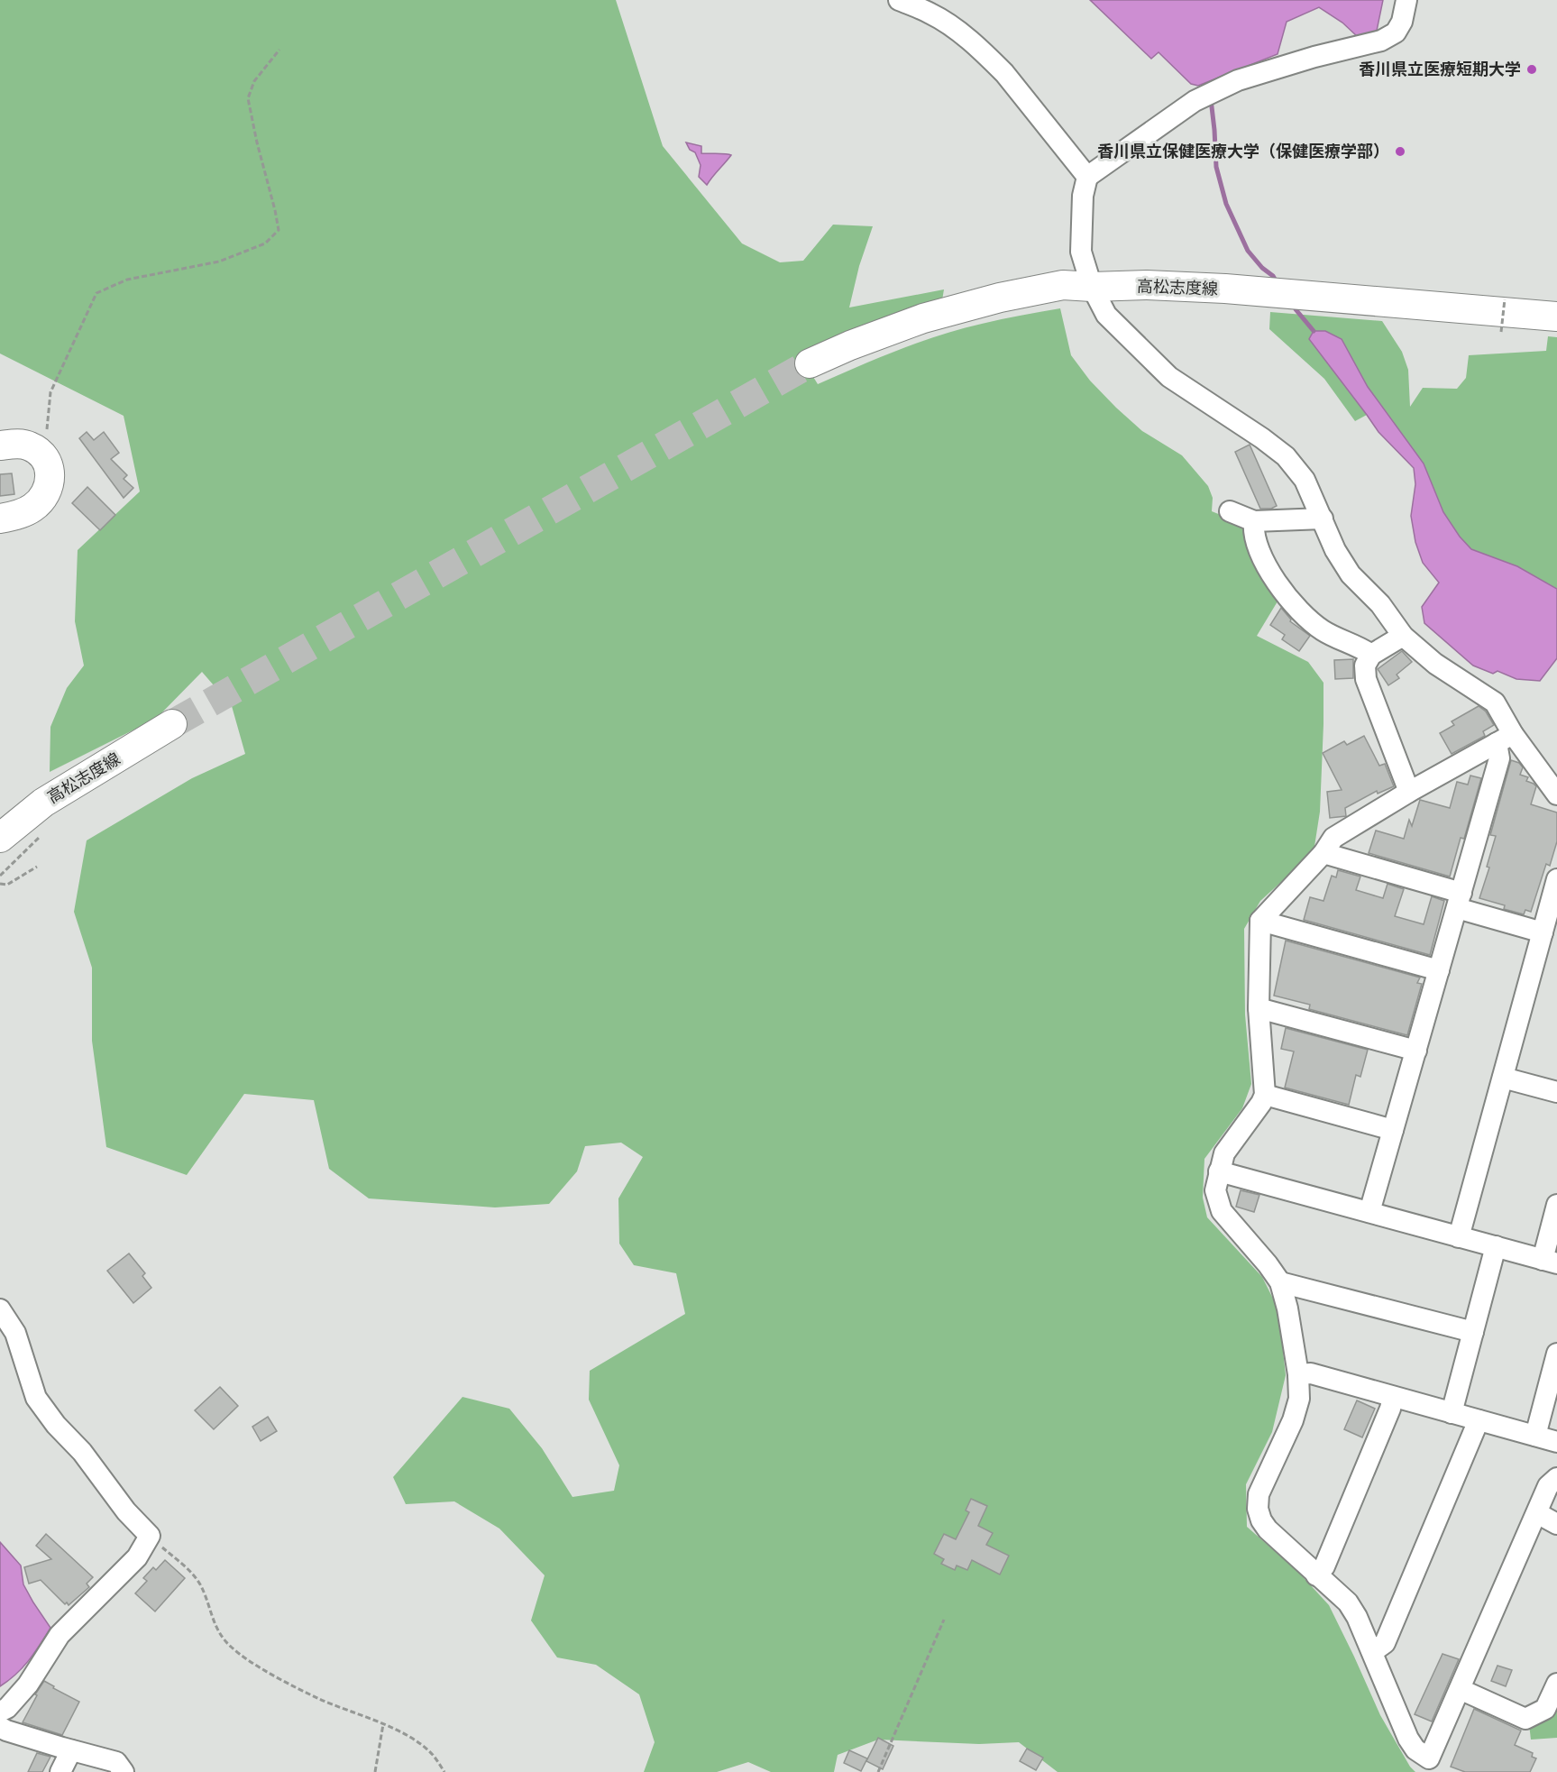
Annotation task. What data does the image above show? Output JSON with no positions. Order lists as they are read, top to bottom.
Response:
{
  "streets": {
    "main road": ["高松志度線"]
  },
  "places": ["香川県立医療短期大学", "香川県立保健医療大学（保健医療学部）"]
}
